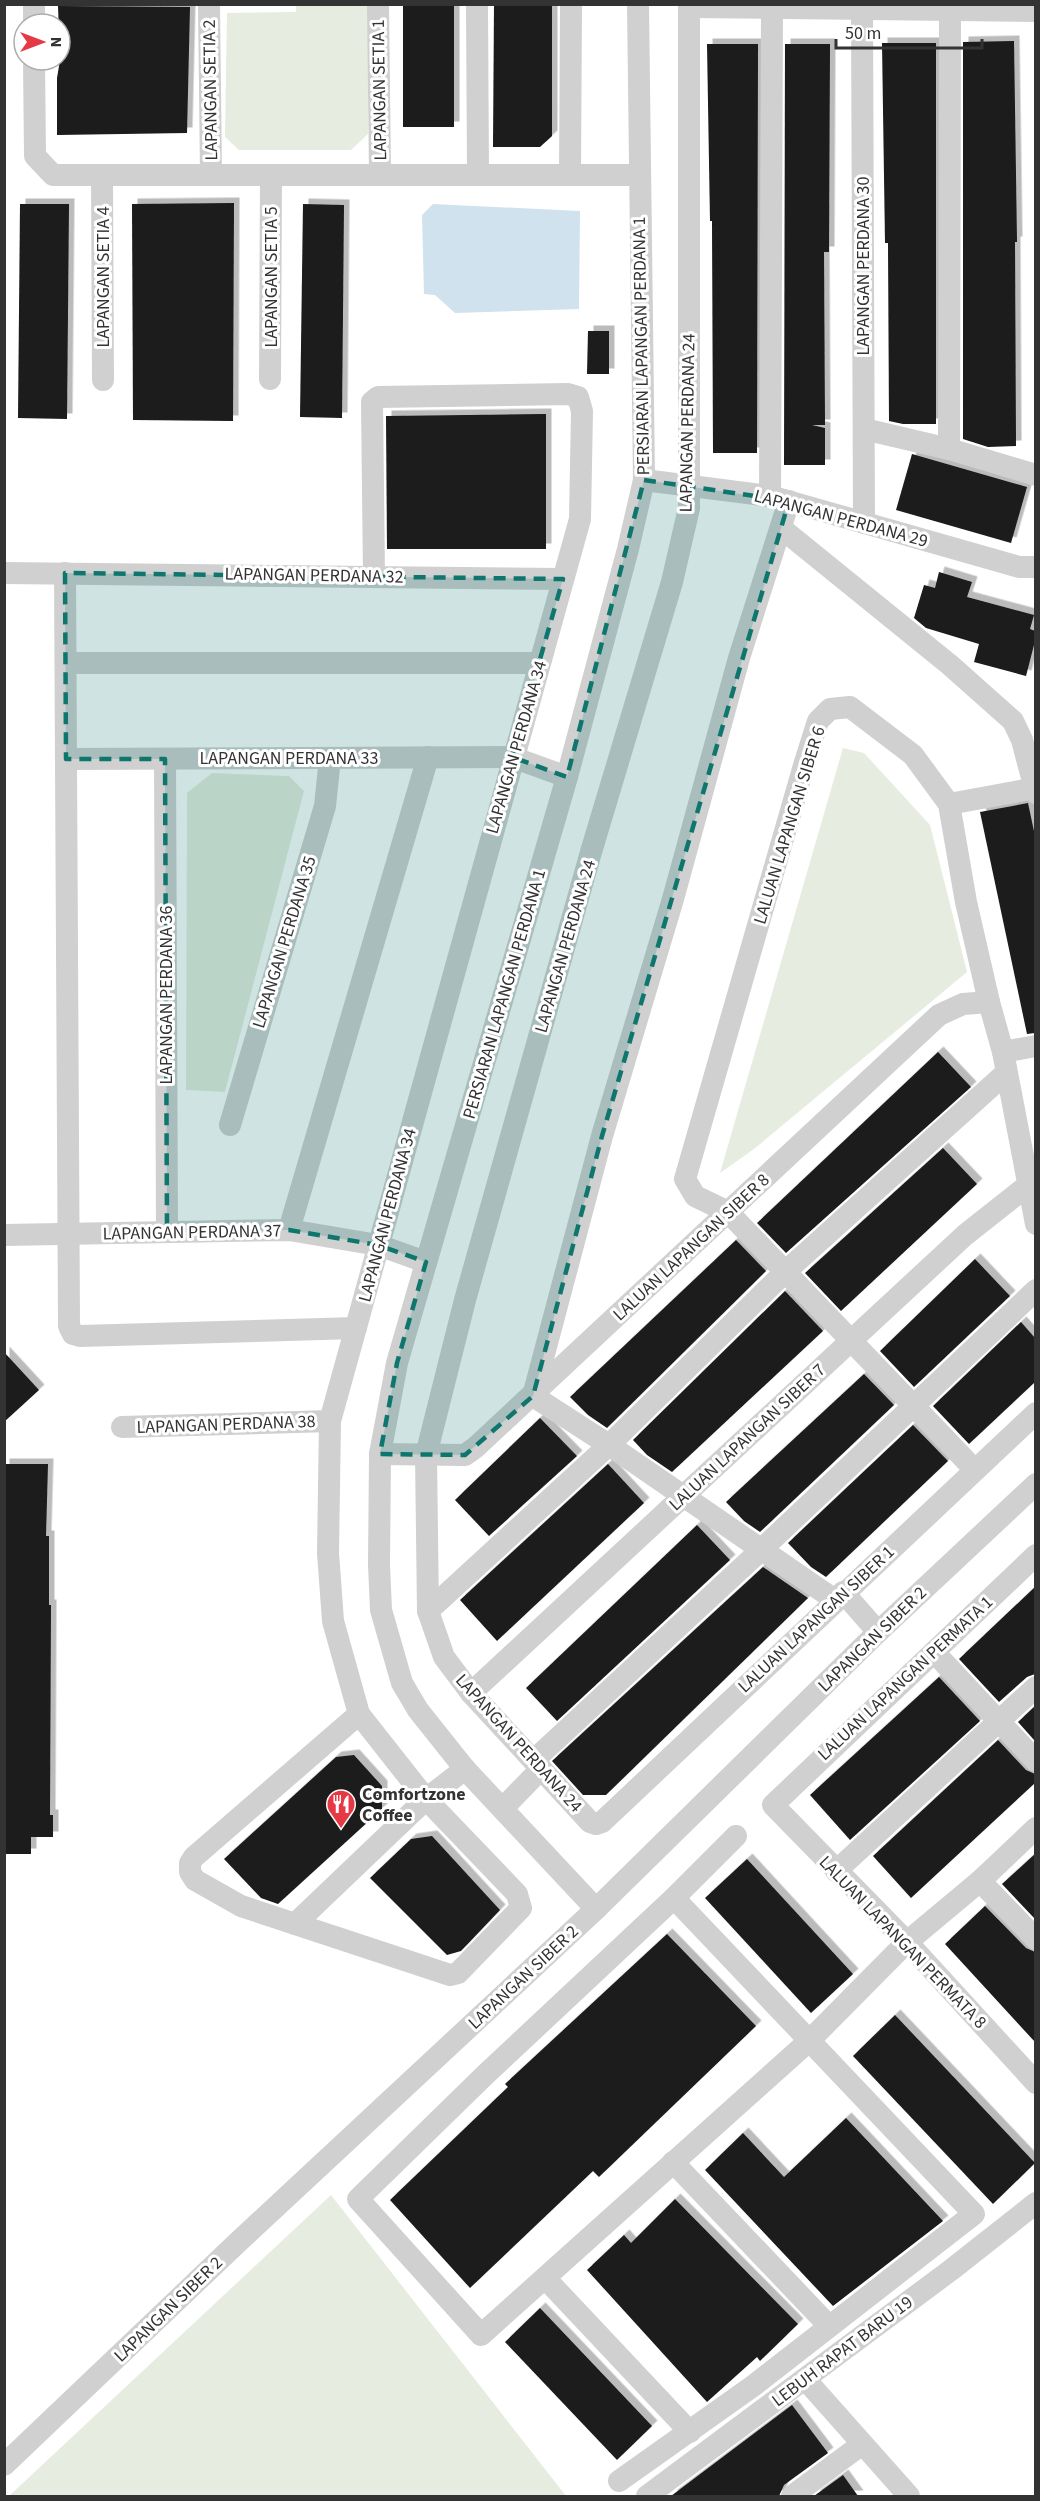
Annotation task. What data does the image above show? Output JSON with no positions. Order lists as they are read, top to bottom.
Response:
{
  "streets": {
    "street": [
      "LAPANGAN SETIA 2",
      "LAPANGAN SETIA 1",
      "LAPANGAN PERDANA 30",
      "LAPANGAN SETIA 4",
      "LAPANGAN SETIA 5",
      "PERSIARAN LAPANGAN PERDANA 1",
      "LAPANGAN PERDANA 24",
      "LAPANGAN PERDANA 29",
      "LAPANGAN PERDANA 32",
      "LAPANGAN PERDANA 34",
      "LAPANGAN PERDANA 33",
      "LALUAN LAPANGAN SIBER 6",
      "LAPANGAN PERDANA 35",
      "LAPANGAN PERDANA 36",
      "LAPANGAN PERDANA 37",
      "LALUAN LAPANGAN SIBER 8",
      "LAPANGAN PERDANA 38",
      "LALUAN LAPANGAN SIBER 7",
      "LALUAN LAPANGAN SIBER 1",
      "LAPANGAN SIBER 2",
      "LALUAN LAPANGAN PERMATA 1",
      "LALUAN LAPANGAN PERMATA 8",
      "LEBUH RAPAT BARU 19"
    ]
  },
  "crossings": [
    ["LAPANGAN PERDANA 30", "LAPANGAN PERDANA 29"],
    ["PERSIARAN LAPANGAN PERDANA 1", "LAPANGAN PERDANA 29"],
    ["PERSIARAN LAPANGAN PERDANA 1", "LAPANGAN PERDANA 33"],
    ["PERSIARAN LAPANGAN PERDANA 1", "LAPANGAN PERDANA 37"],
    ["PERSIARAN LAPANGAN PERDANA 1", "LALUAN LAPANGAN SIBER 8"],
    ["PERSIARAN LAPANGAN PERDANA 1", "LAPANGAN SIBER 2"],
    ["LAPANGAN PERDANA 24", "LAPANGAN PERDANA 29"],
    ["LAPANGAN PERDANA 24", "LALUAN LAPANGAN SIBER 8"],
    ["LAPANGAN PERDANA 24", "LALUAN LAPANGAN SIBER 7"],
    ["LAPANGAN PERDANA 24", "LALUAN LAPANGAN SIBER 1"],
    ["LAPANGAN PERDANA 32", "LAPANGAN PERDANA 34"],
    ["LAPANGAN PERDANA 34", "LAPANGAN PERDANA 33"],
    ["LAPANGAN PERDANA 34", "LAPANGAN PERDANA 37"],
    ["LAPANGAN PERDANA 34", "LAPANGAN PERDANA 38"],
    ["LAPANGAN PERDANA 33", "LAPANGAN PERDANA 35"],
    ["LAPANGAN PERDANA 33", "LAPANGAN PERDANA 36"],
    ["LALUAN LAPANGAN SIBER 6", "LALUAN LAPANGAN SIBER 8"],
    ["LALUAN LAPANGAN SIBER 6", "LALUAN LAPANGAN SIBER 7"],
    ["LAPANGAN PERDANA 36", "LAPANGAN PERDANA 37"],
    ["LALUAN LAPANGAN PERMATA 1", "LALUAN LAPANGAN PERMATA 8"]
  ],
  "places": {
    "restaurant": ["Comfortzone Coffee"]
  },
  "scale_bar": "50 m",
  "north": "right"
}
